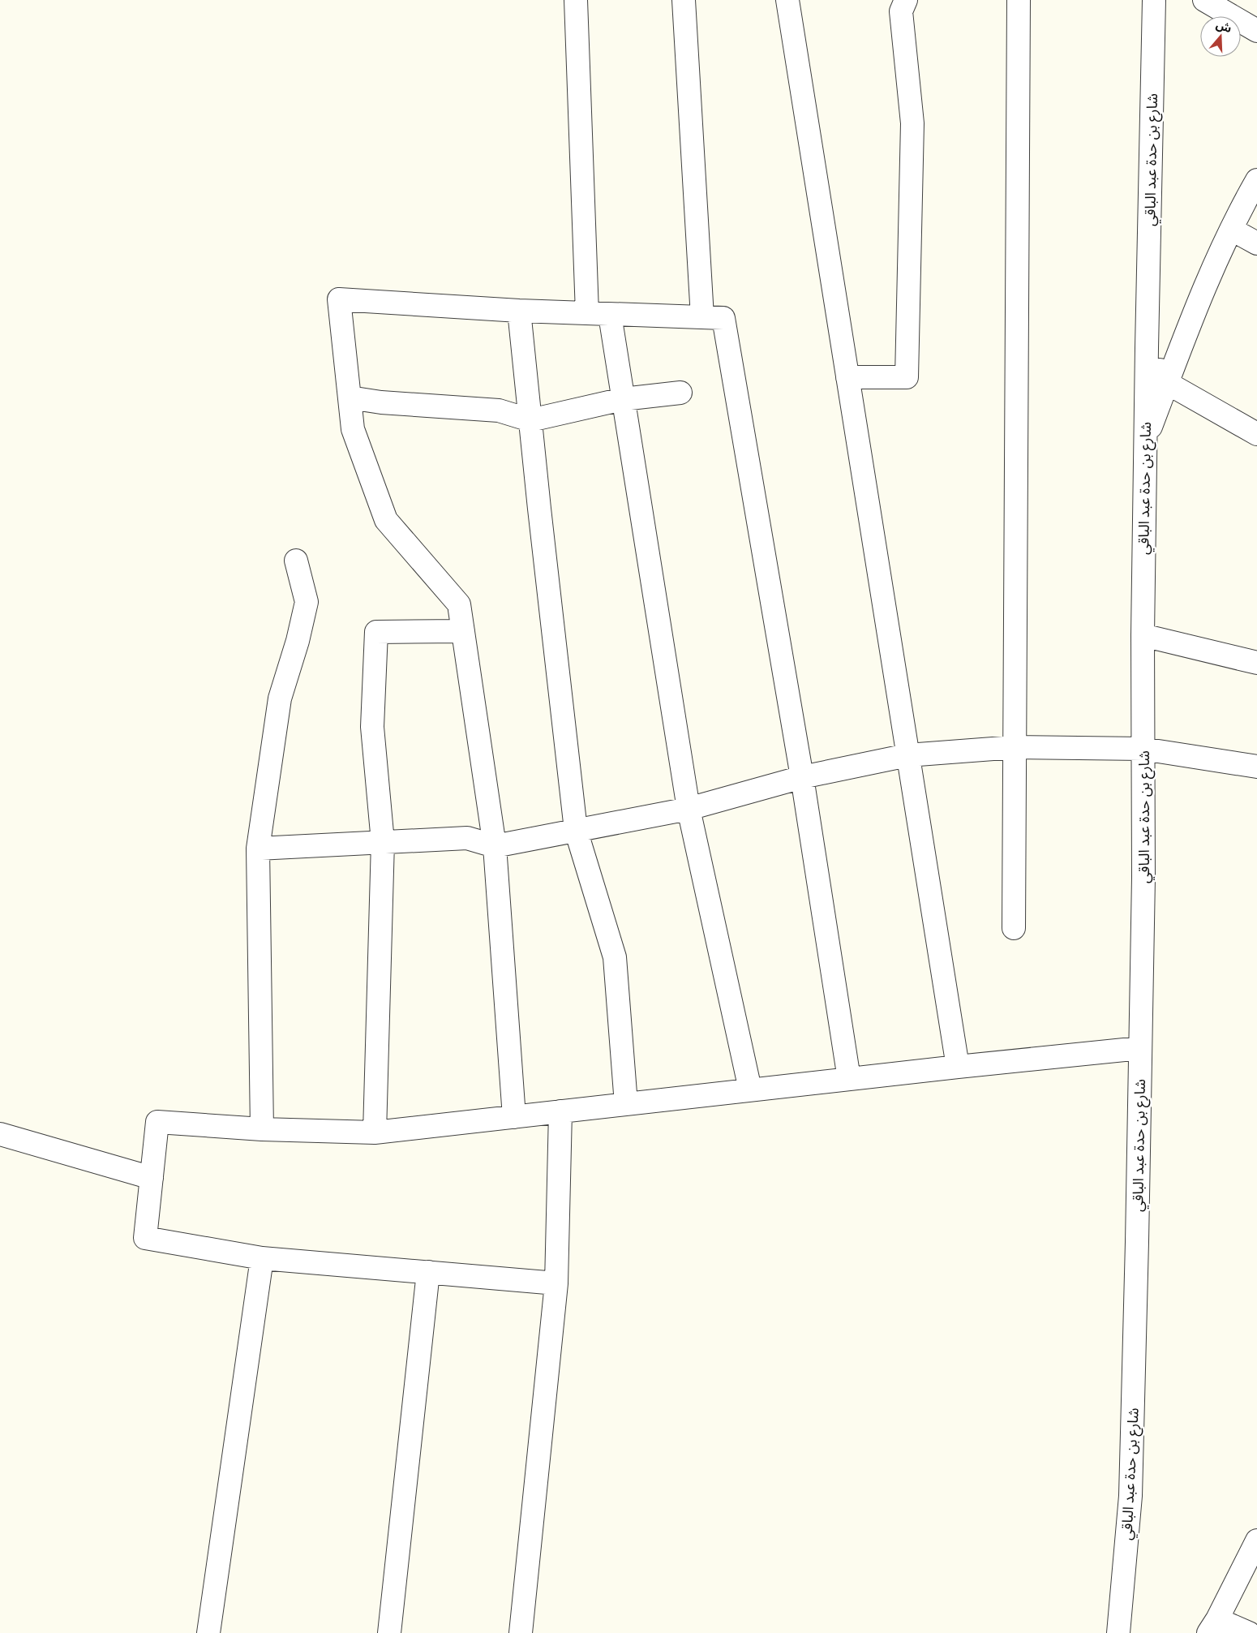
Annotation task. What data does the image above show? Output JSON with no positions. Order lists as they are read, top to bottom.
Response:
{
  "streets": {
    "street": ["شارع بن حدة عبد الباقي"]
  },
  "north": "top"
}
